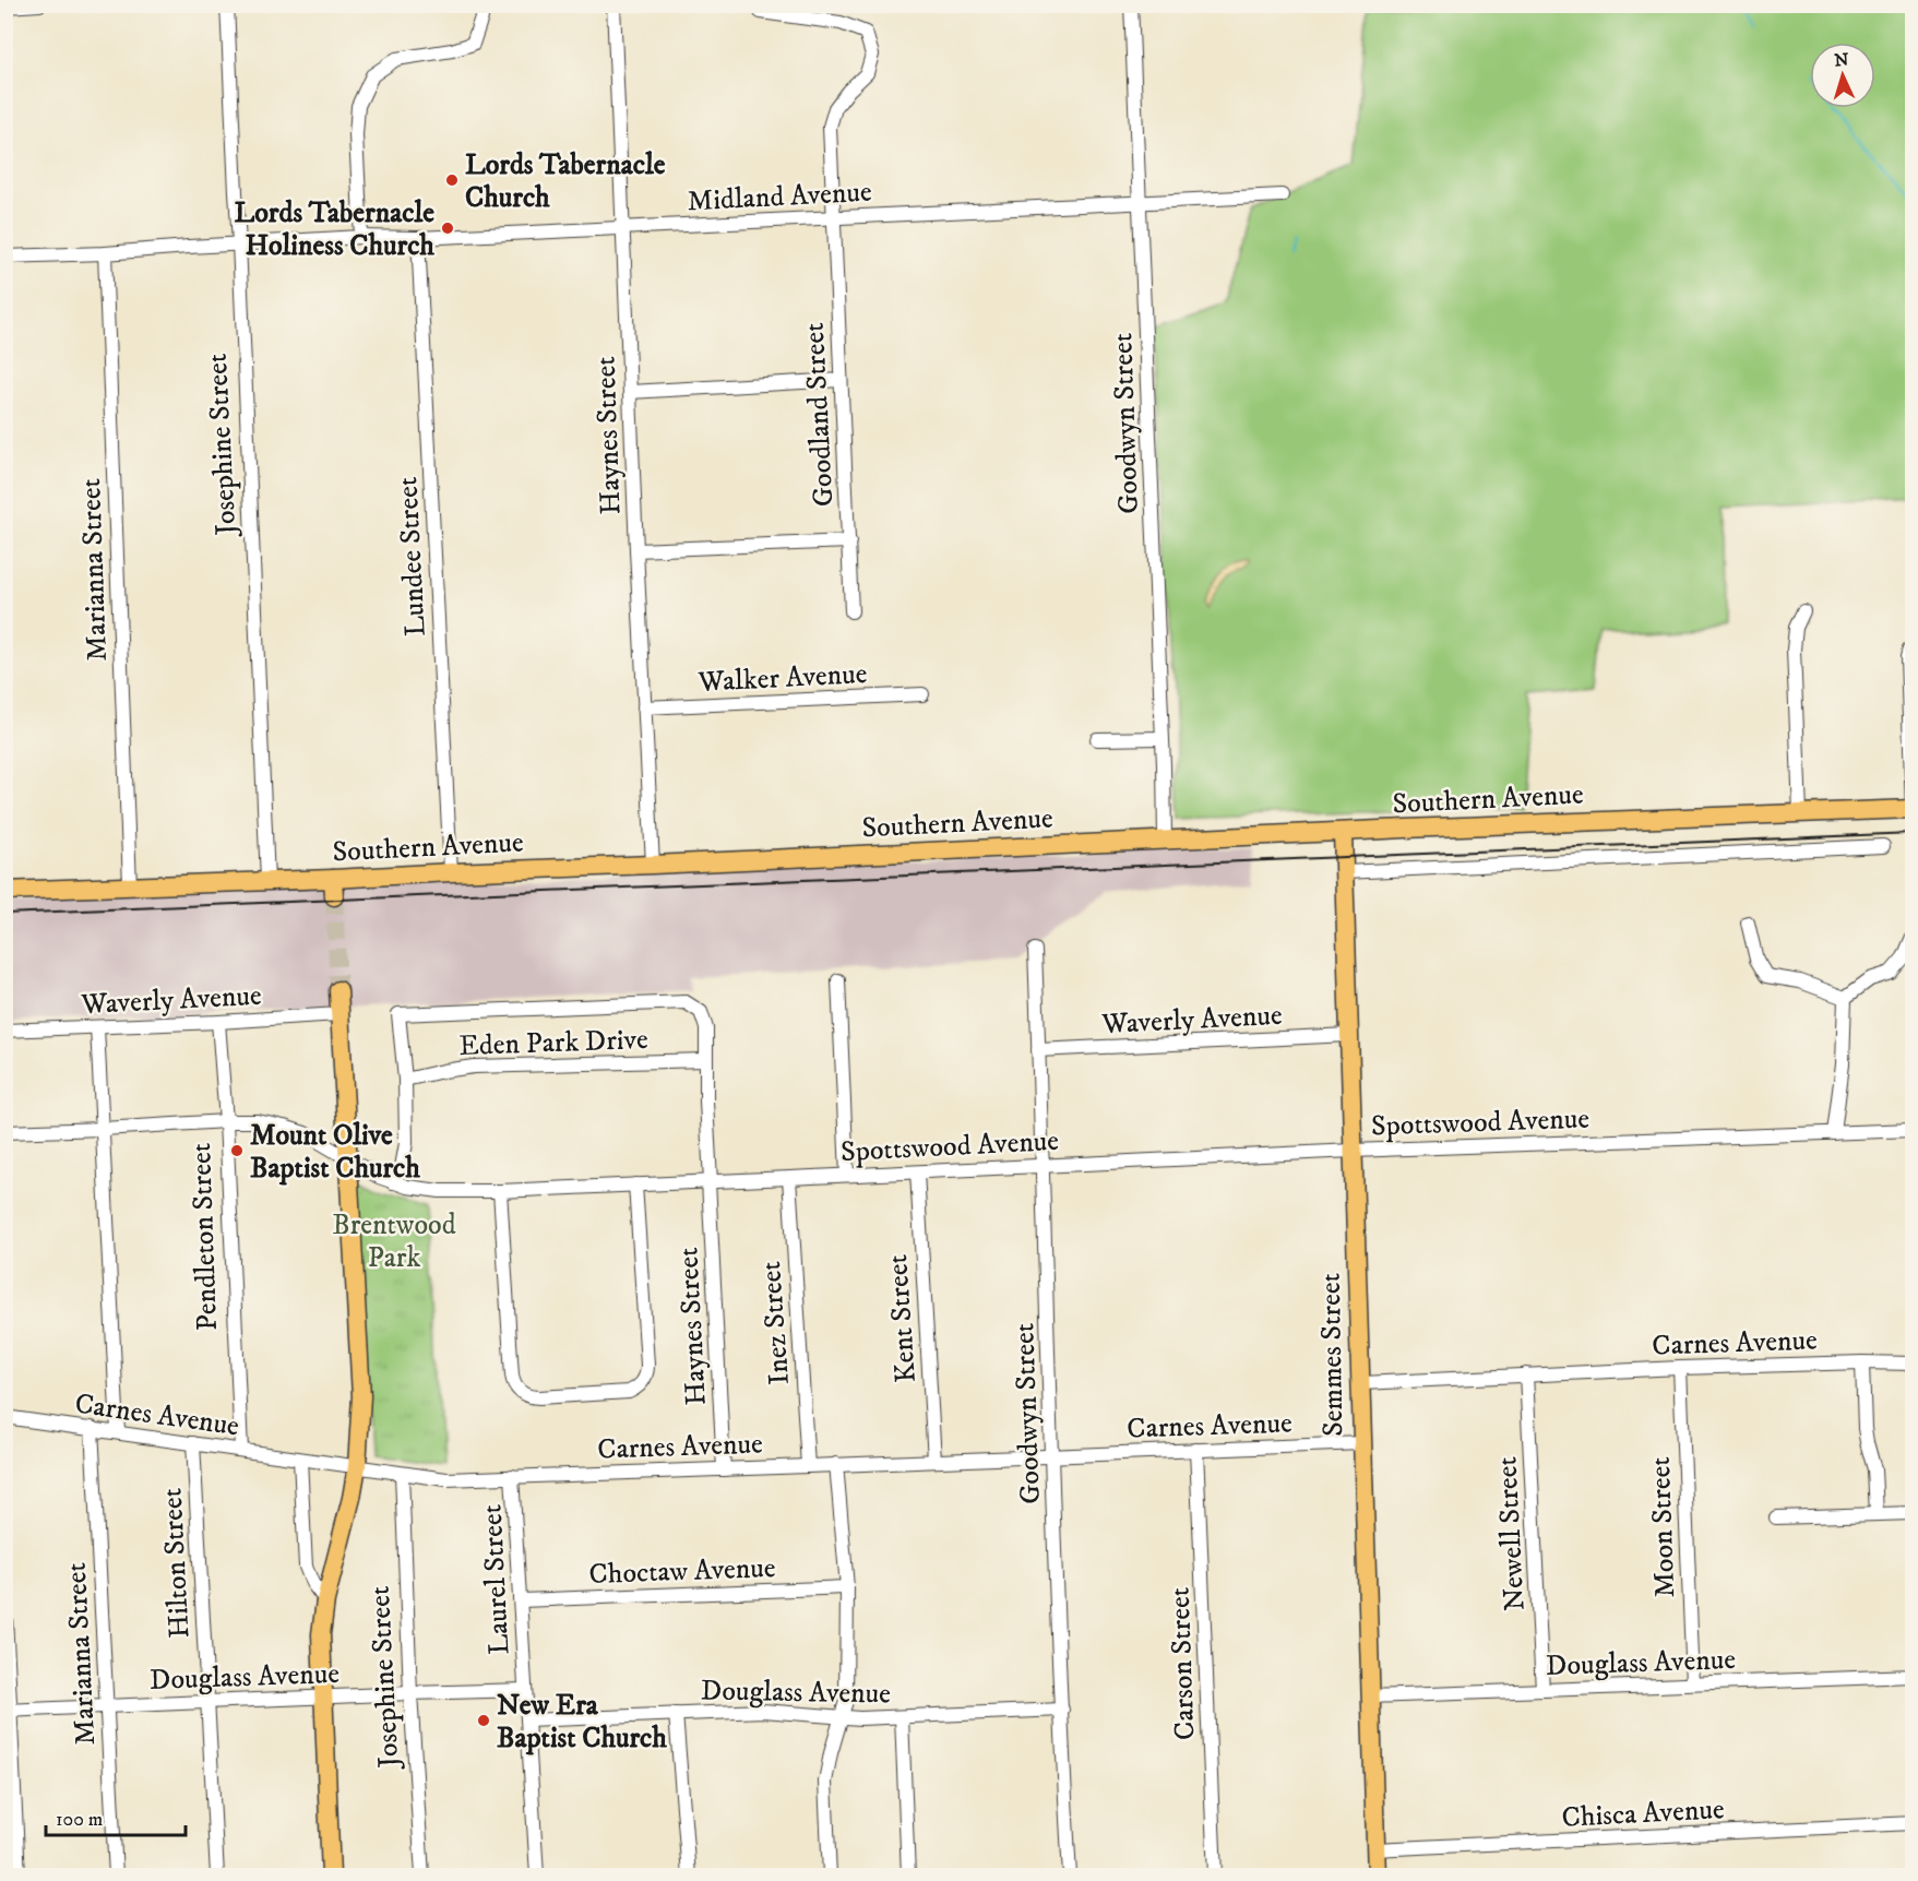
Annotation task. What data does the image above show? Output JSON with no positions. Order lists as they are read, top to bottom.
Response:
{
  "streets": {
    "main road": ["Josephine Street", "Southern Avenue", "Semmes Street"],
    "street": [
      "Midland Avenue",
      "Goodland Street",
      "Goodwyn Street",
      "Haynes Street",
      "Lundee Street",
      "Marianna Street",
      "Walker Avenue",
      "Waverly Avenue",
      "Eden Park Drive",
      "Spottswood Avenue",
      "Pendleton Street",
      "Kent Street",
      "Inez Street",
      "Carnes Avenue",
      "Moon Street",
      "Newell Street",
      "Hilton Street",
      "Choctaw Avenue",
      "Laurel Street",
      "Douglass Avenue",
      "Carson Street",
      "Chisca Avenue"
    ]
  },
  "crossings": [
    ["Midland Avenue", "Goodland Street"],
    ["Midland Avenue", "Goodwyn Street"],
    ["Midland Avenue", "Haynes Street"],
    ["Midland Avenue", "Josephine Street"],
    ["Midland Avenue", "Lundee Street"],
    ["Midland Avenue", "Marianna Street"],
    ["Goodwyn Street", "Southern Avenue"],
    ["Goodwyn Street", "Waverly Avenue"],
    ["Goodwyn Street", "Spottswood Avenue"],
    ["Goodwyn Street", "Carnes Avenue"],
    ["Goodwyn Street", "Douglass Avenue"],
    ["Haynes Street", "Walker Avenue"],
    ["Haynes Street", "Southern Avenue"],
    ["Haynes Street", "Eden Park Drive"],
    ["Haynes Street", "Spottswood Avenue"],
    ["Haynes Street", "Carnes Avenue"],
    ["Josephine Street", "Southern Avenue"],
    ["Josephine Street", "Waverly Avenue"],
    ["Josephine Street", "Spottswood Avenue"],
    ["Josephine Street", "Carnes Avenue"],
    ["Josephine Street", "Douglass Avenue"],
    ["Lundee Street", "Southern Avenue"],
    ["Marianna Street", "Southern Avenue"],
    ["Marianna Street", "Carnes Avenue"],
    ["Marianna Street", "Douglass Avenue"],
    ["Southern Avenue", "Semmes Street"],
    ["Waverly Avenue", "Pendleton Street"],
    ["Waverly Avenue", "Semmes Street"],
    ["Spottswood Avenue", "Pendleton Street"],
    ["Spottswood Avenue", "Kent Street"],
    ["Spottswood Avenue", "Inez Street"],
    ["Spottswood Avenue", "Semmes Street"],
    ["Pendleton Street", "Carnes Avenue"],
    ["Kent Street", "Carnes Avenue"],
    ["Inez Street", "Carnes Avenue"],
    ["Carnes Avenue", "Semmes Street"],
    ["Carnes Avenue", "Moon Street"],
    ["Carnes Avenue", "Newell Street"],
    ["Carnes Avenue", "Hilton Street"],
    ["Carnes Avenue", "Laurel Street"],
    ["Carnes Avenue", "Carson Street"],
    ["Semmes Street", "Douglass Avenue"],
    ["Semmes Street", "Chisca Avenue"],
    ["Moon Street", "Douglass Avenue"],
    ["Newell Street", "Douglass Avenue"],
    ["Hilton Street", "Douglass Avenue"],
    ["Choctaw Avenue", "Laurel Street"],
    ["Laurel Street", "Douglass Avenue"]
  ],
  "parks": ["Brentwood Park"],
  "places": [
    "Lords Tabernacle Church",
    "Lords Tabernacle Holiness Church",
    "Mount Olive Baptist Church",
    "New Era Baptist Church"
  ],
  "scale_bar": "100 m",
  "north": "top"
}
